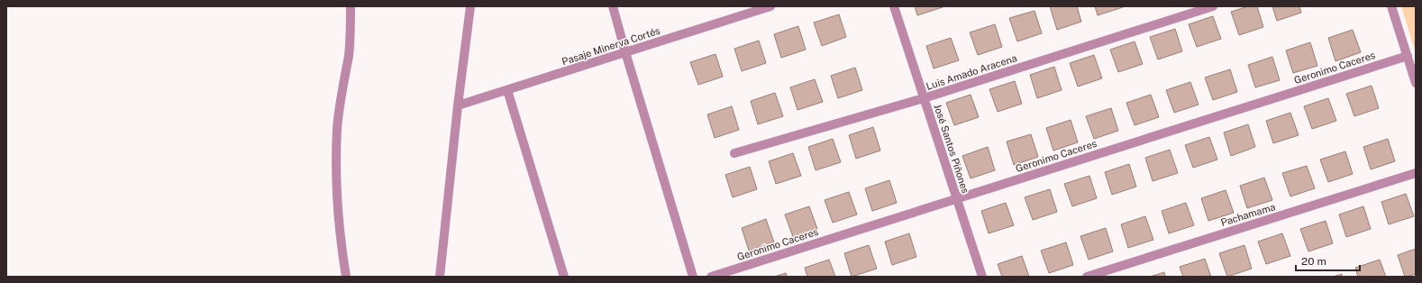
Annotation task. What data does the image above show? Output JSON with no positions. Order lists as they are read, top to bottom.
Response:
{
  "streets": {
    "street": [
      "Pasaje Minerva Cortés",
      "Geronimo Caceres",
      "Luis Amado Aracena",
      "José Santos Piñones",
      "Pachamama"
    ]
  },
  "crossings": [
    ["Geronimo Caceres", "José Santos Piñones"],
    ["Luis Amado Aracena", "José Santos Piñones"]
  ],
  "scale_bar": "20 m"
}
